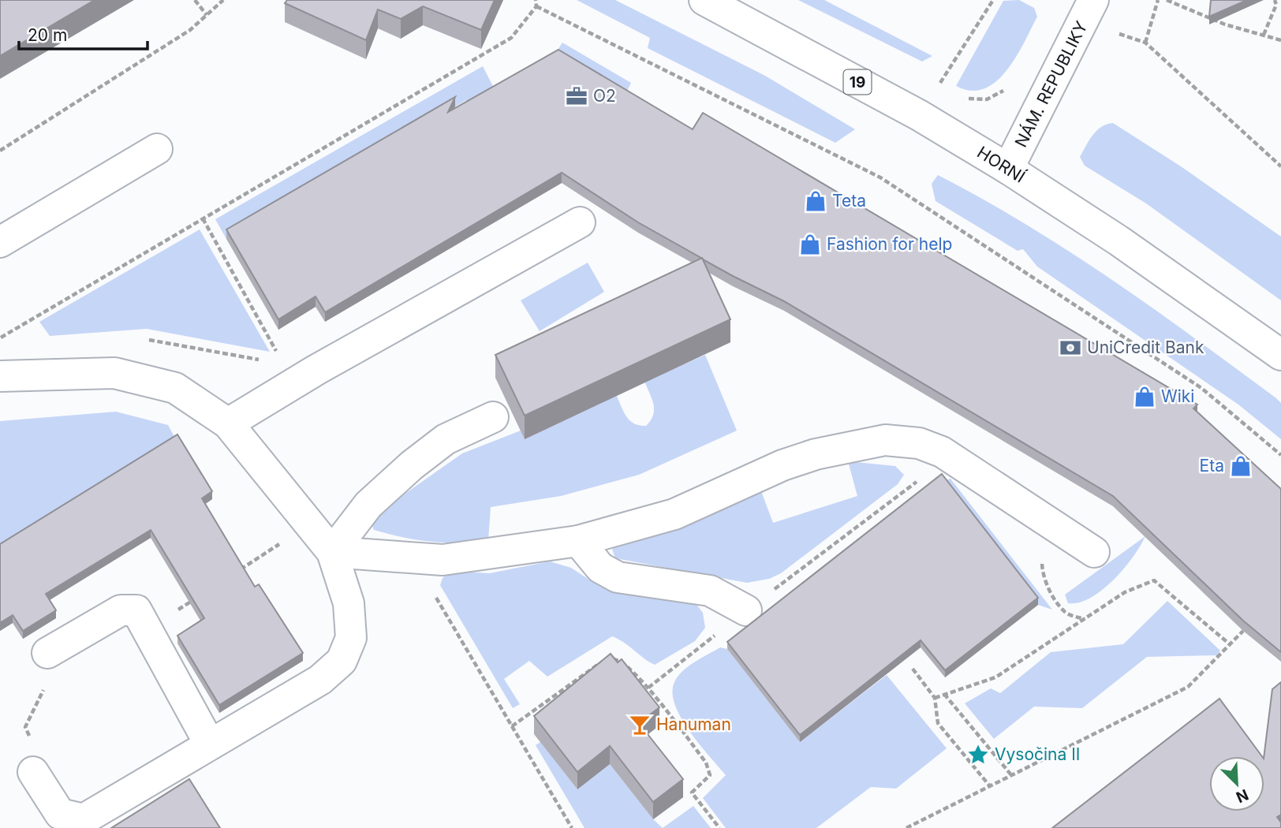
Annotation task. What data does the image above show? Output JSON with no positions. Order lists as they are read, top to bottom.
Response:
{
  "streets": {
    "main road": ["19", "NÁM. REPUBLIKY", "HORNÍ"]
  },
  "crossings": [
    ["NÁM. REPUBLIKY", "HORNÍ"]
  ],
  "places": {
    "office": ["O2"],
    "shop": [
      "Teta",
      "Fashion for help",
      "Wiki",
      "Eta"
    ],
    "bank": ["UniCredit Bank"],
    "bar": ["Hanuman"],
    "place": ["Vysočina II"]
  },
  "scale_bar": "20 m",
  "north": "bottom right"
}
